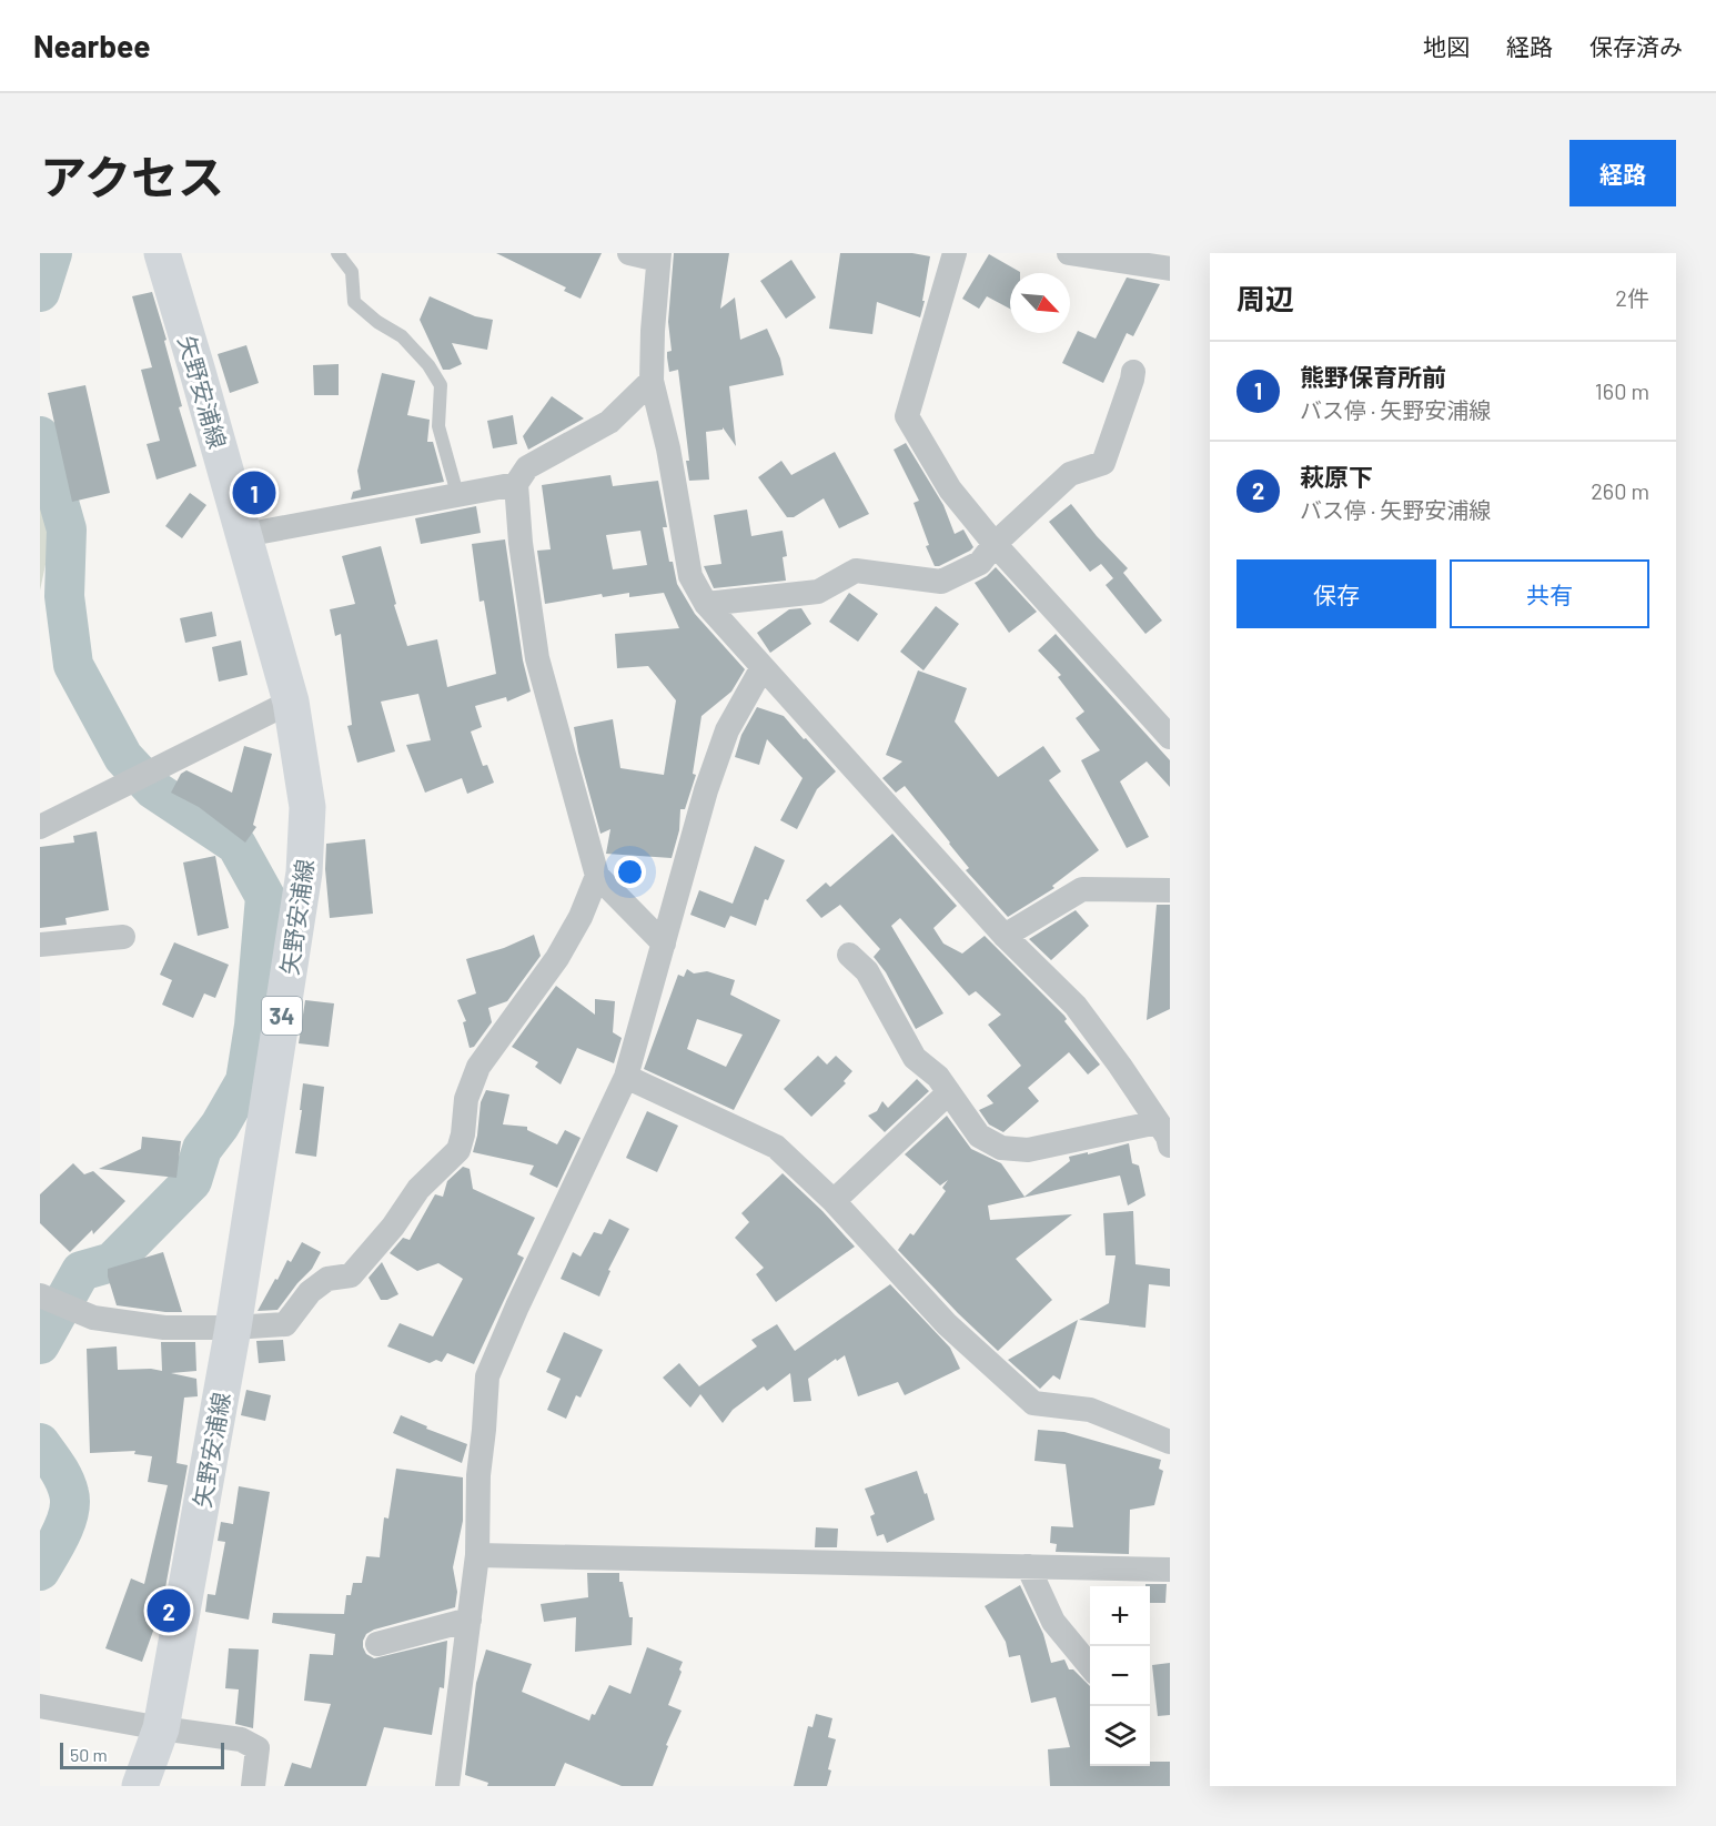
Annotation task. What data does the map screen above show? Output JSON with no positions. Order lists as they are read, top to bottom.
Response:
{
  "streets": {
    "main road": ["矢野安浦線", "34"]
  },
  "scale_bar": "50 m",
  "north": "bottom right",
  "page": {
    "header": "Nearbee",
    "nav": ["地図", "経路", "保存済み"],
    "title": "アクセス",
    "buttons": [
      "経路",
      ["保存", "共有"]
    ],
    "heading": ["周辺", "2件"],
    "list": [
      {
        "mark": "1",
        "name": "熊野保育所前",
        "note": "バス停 · 矢野安浦線",
        "value": "160 m"
      },
      {
        "mark": "2",
        "name": "萩原下",
        "note": "バス停 · 矢野安浦線",
        "value": "260 m"
      }
    ],
    "pins": ["1", "2"],
    "map_buttons": ["+", "−"],
    "scale": "50 m"
  }
}
